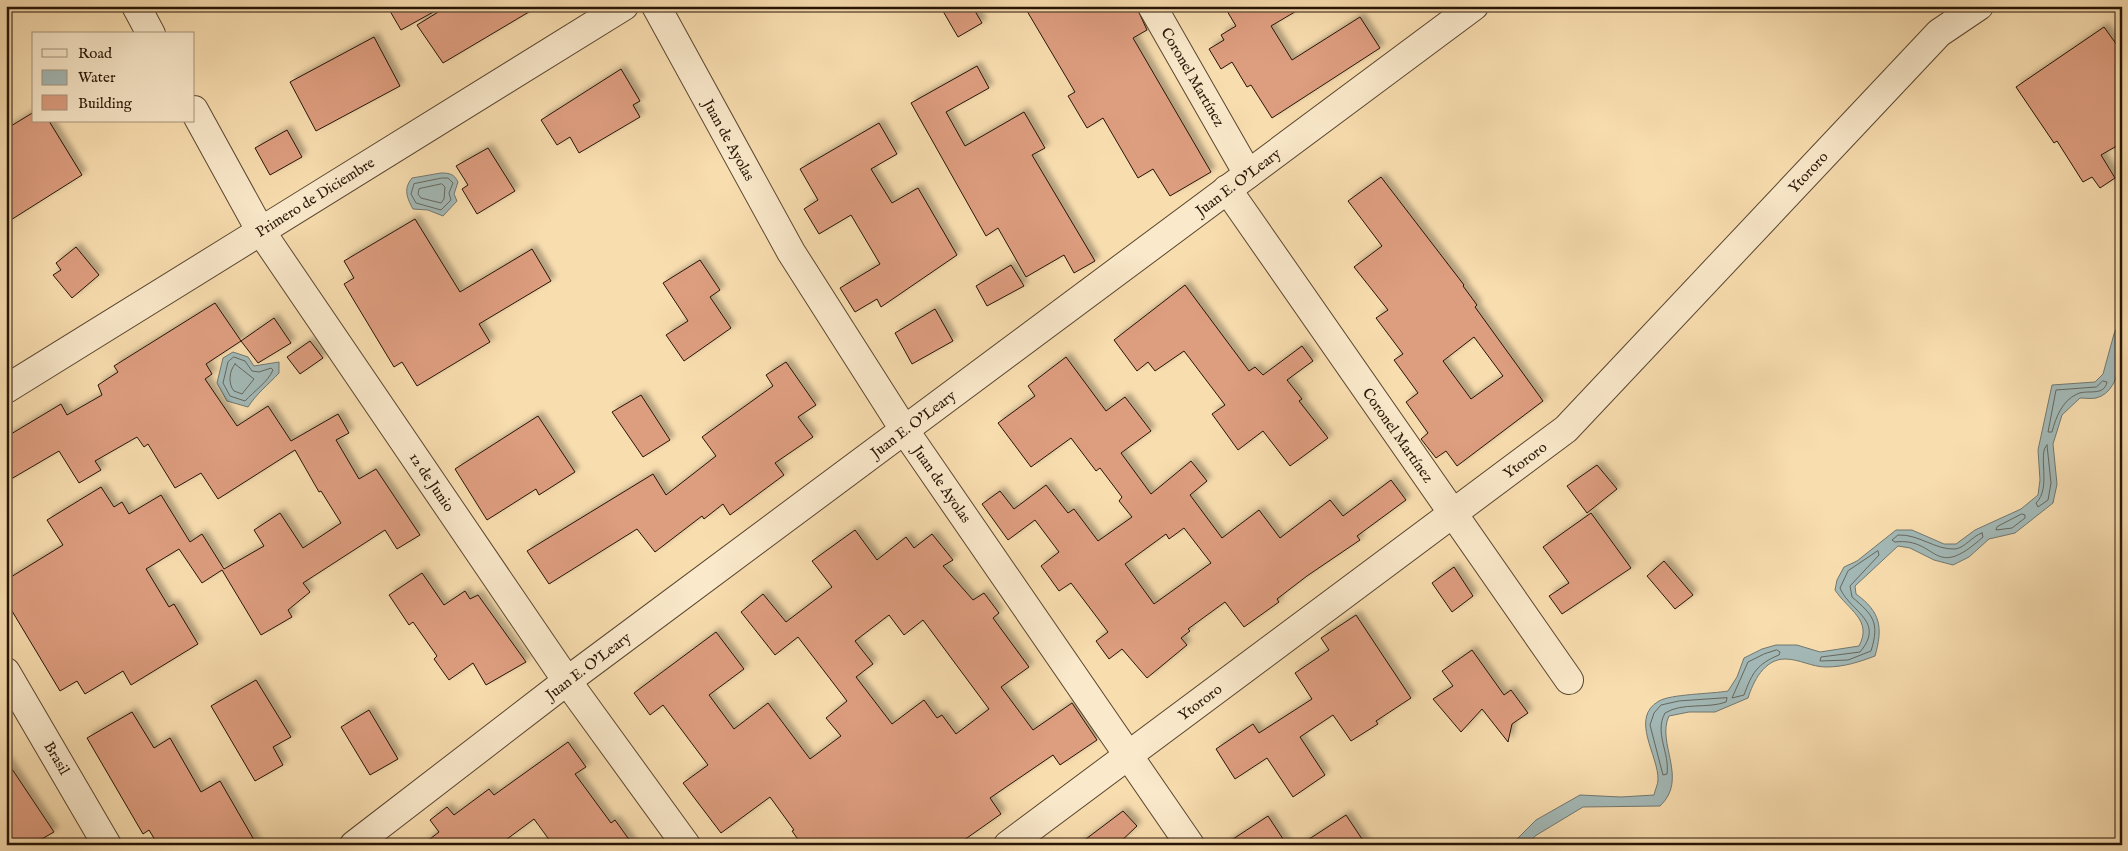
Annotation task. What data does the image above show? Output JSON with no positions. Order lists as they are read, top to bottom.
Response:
{
  "streets": {
    "street": [
      "Coronel Martínez",
      "Juan de Ayolas",
      "Ytororo",
      "Juan E. O'Leary",
      "Primero de Diciembre",
      "12 de Junio",
      "Brasil"
    ]
  },
  "crossings": [
    ["Coronel Martínez", "Ytororo"],
    ["Coronel Martínez", "Juan E. O'Leary"],
    ["Juan de Ayolas", "Ytororo"],
    ["Juan de Ayolas", "Juan E. O'Leary"],
    ["Juan E. O'Leary", "12 de Junio"],
    ["Primero de Diciembre", "12 de Junio"]
  ],
  "legend": ["Road", "Water", "Building"]
}
